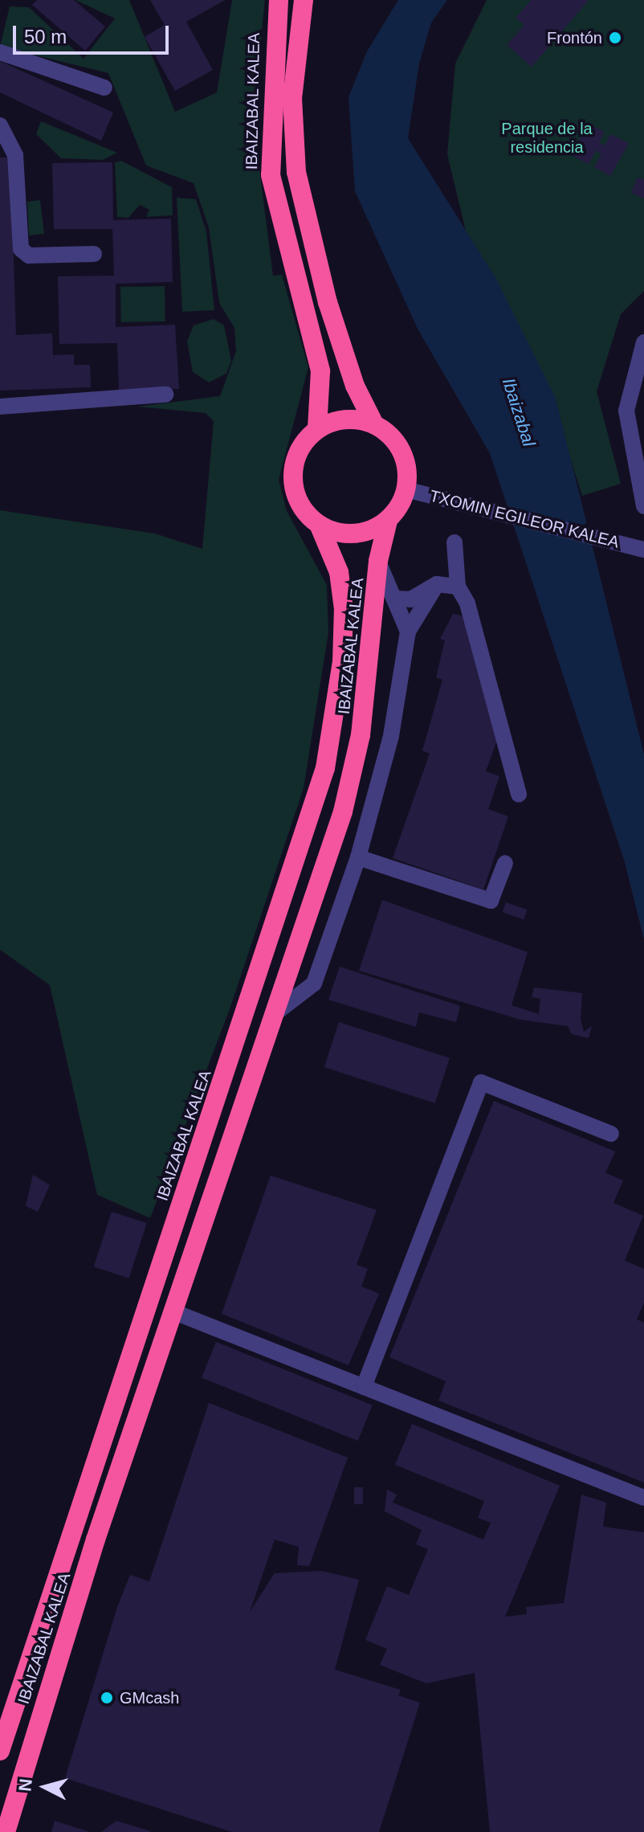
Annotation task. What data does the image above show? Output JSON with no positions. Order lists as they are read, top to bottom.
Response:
{
  "streets": {
    "highway": ["IBAIZABAL KALEA"],
    "street": ["TXOMIN EGILEOR KALEA"]
  },
  "crossings": [
    ["IBAIZABAL KALEA", "TXOMIN EGILEOR KALEA"]
  ],
  "water": ["Ibaizabal"],
  "parks": ["Parque de la residencia"],
  "places": ["Frontón", "GMcash"],
  "scale_bar": "50 m",
  "north": "left"
}
